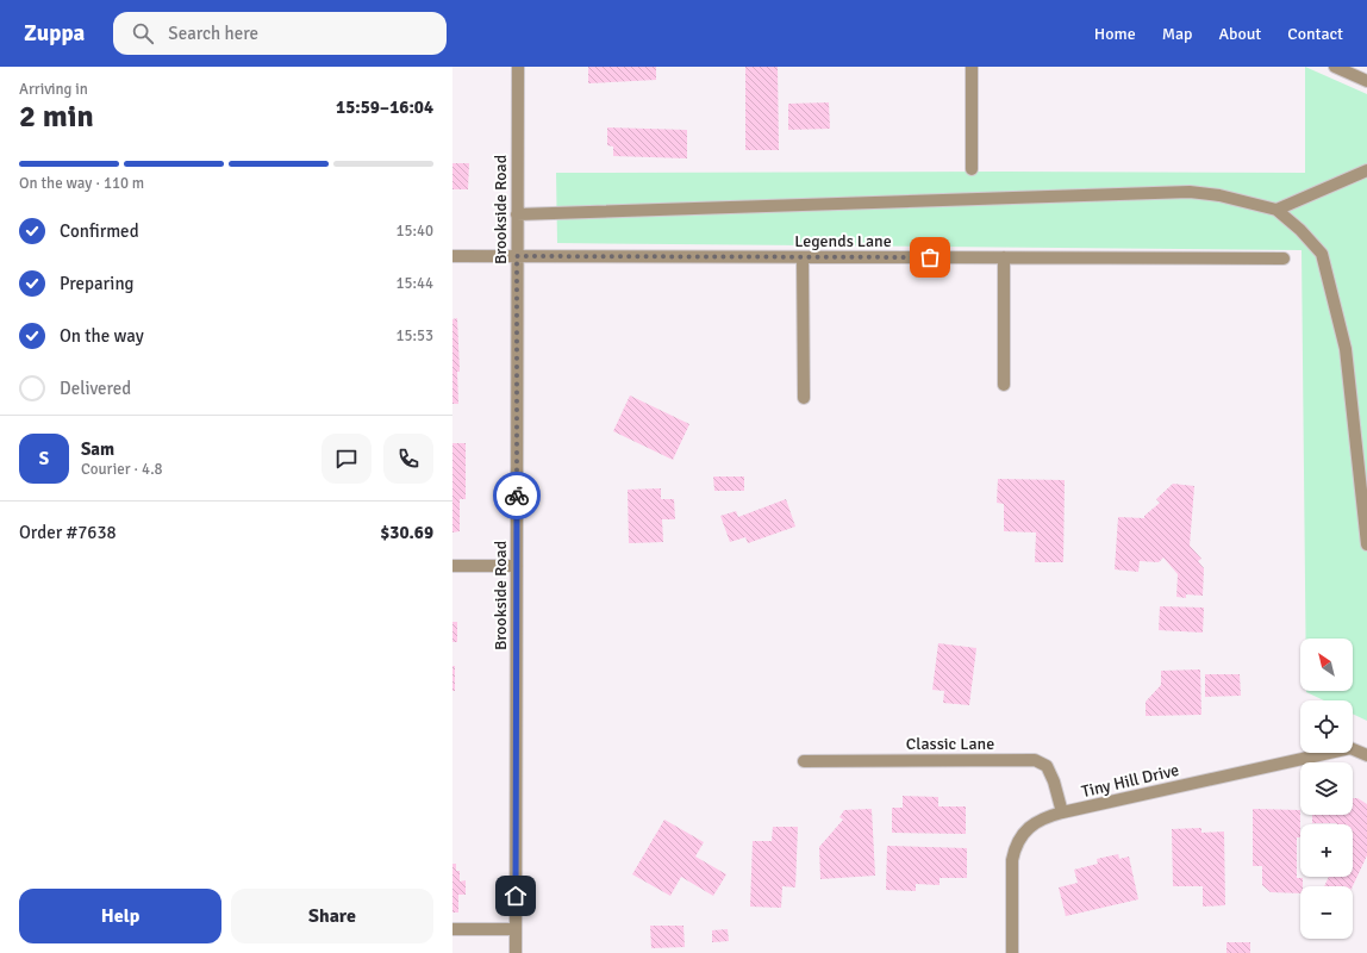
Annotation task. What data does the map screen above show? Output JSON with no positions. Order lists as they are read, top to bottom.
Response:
{
  "streets": {
    "street": [
      "Brookside Road",
      "Legends Lane",
      "Classic Lane",
      "Tiny Hill Drive"
    ]
  },
  "crossings": [
    ["Brookside Road", "Legends Lane"],
    ["Classic Lane", "Tiny Hill Drive"]
  ],
  "north": "top left",
  "page": {
    "header": "Zuppa",
    "search": "Search here",
    "nav": [
      "Home",
      "Map",
      "About",
      "Contact"
    ],
    "heading": ["2 min", "Arriving in", "15:59–16:04"],
    "panel": [
      "Sam",
      "Courier · 4.8",
      "Order #7638",
      "$30.69"
    ],
    "bar": "On the way · 110 m",
    "list": [
      ["Confirmed", "15:40"],
      ["Preparing", "15:44"],
      ["On the way", "15:53"],
      "Delivered"
    ],
    "round": "S",
    "map_buttons": ["+", "−"],
    "buttons": ["Help", "Share"]
  }
}
